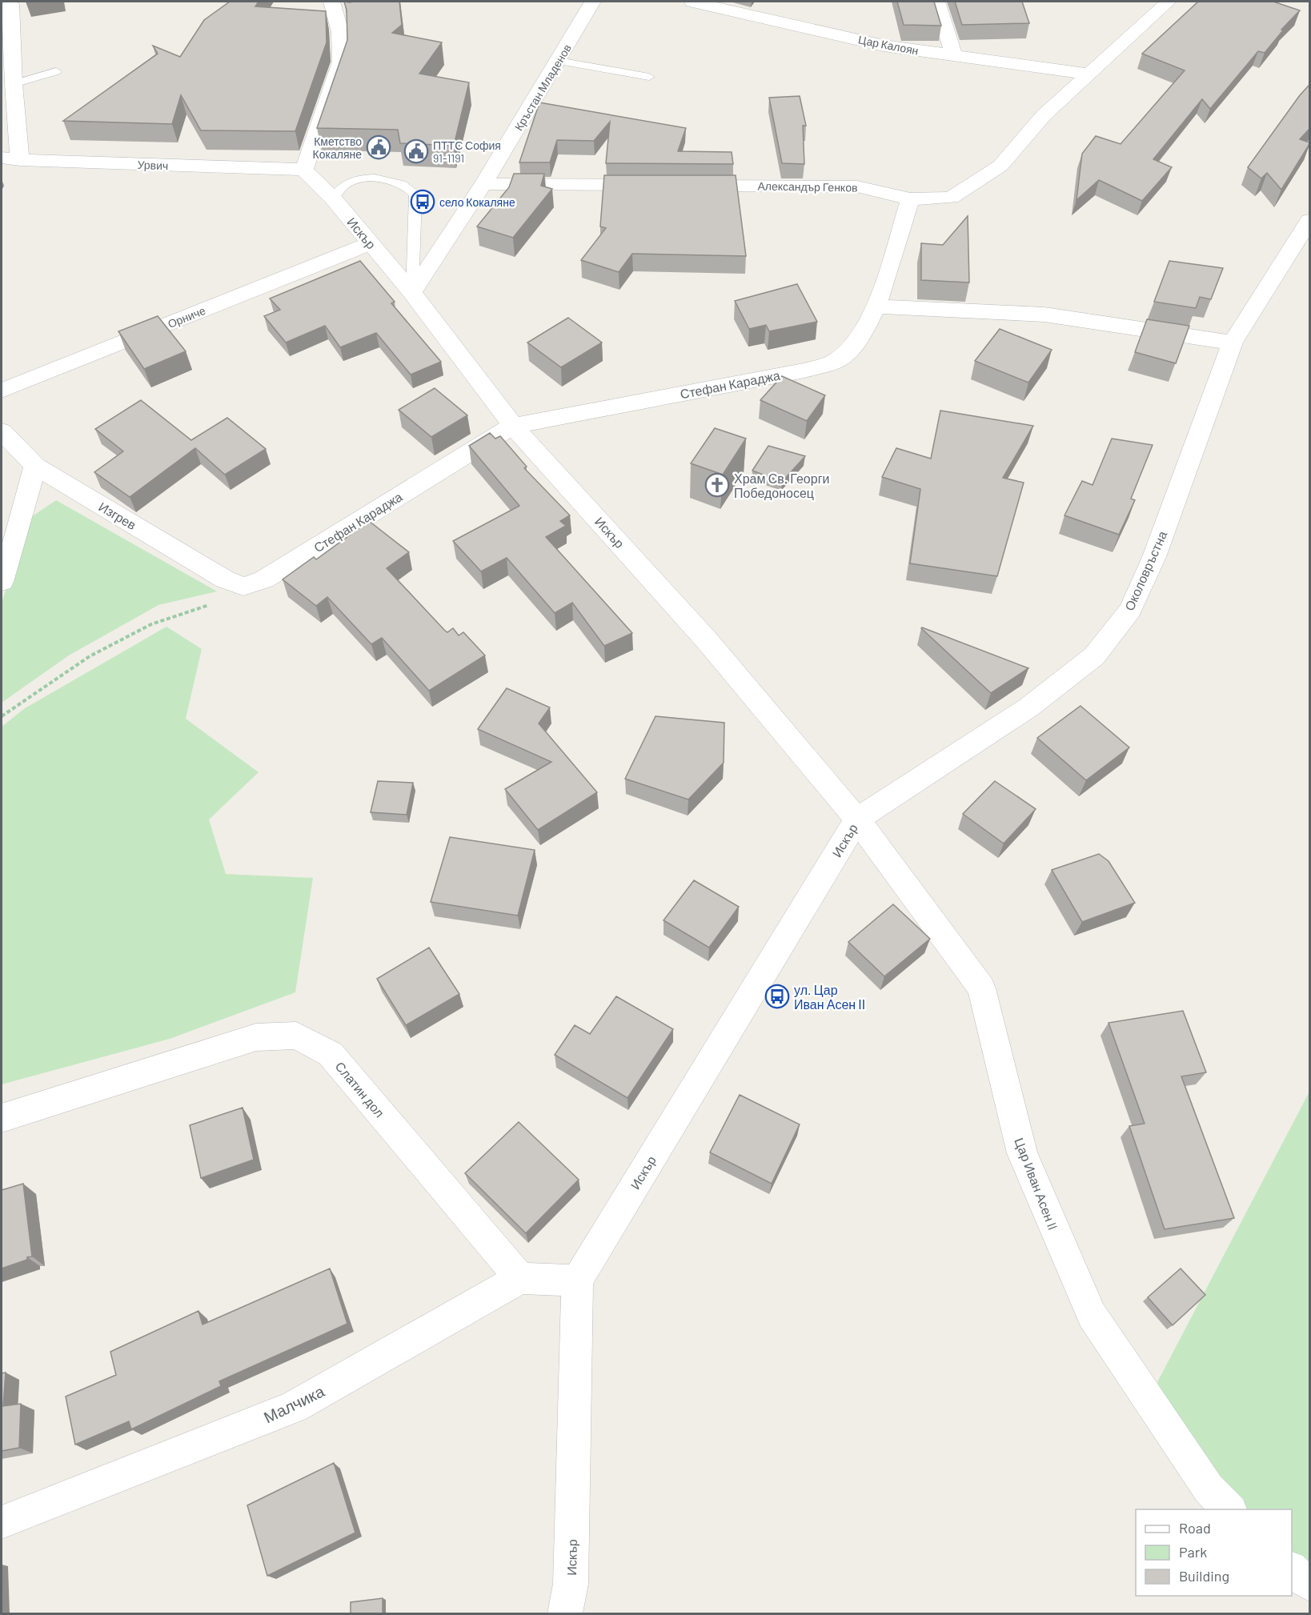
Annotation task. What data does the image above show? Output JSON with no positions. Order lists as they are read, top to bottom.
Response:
{
  "streets": {
    "street": [
      "Цар Калоян",
      "Кръстан Младенов",
      "Урвич",
      "Александър Генков",
      "Искър",
      "Орниче",
      "Стефан Караджа",
      "Изгрев",
      "Околовръстна",
      "Слатин дол",
      "Цар Иван Асен II",
      "Малчика"
    ]
  },
  "crossings": [
    ["Цар Калоян", "Александър Генков"],
    ["Кръстан Младенов", "Искър"],
    ["Урвич", "Искър"],
    ["Александър Генков", "Стефан Караджа"],
    ["Искър", "Орниче"],
    ["Искър", "Стефан Караджа"],
    ["Искър", "Околовръстна"],
    ["Искър", "Цар Иван Асен II"],
    ["Стефан Караджа", "Изгрев"],
    ["Околовръстна", "Цар Иван Асен II"],
    ["Слатин дол", "Малчика"]
  ],
  "places": {
    "public building": ["Кметство Кокаляне", "ПТТС София 91-1191"],
    "bus stop": ["село Кокаляне", "ул. Цар Иван Асен ІІ"],
    "church": ["Храм Св. Георги Победоносец"]
  },
  "legend": ["Road", "Park", "Building"]
}
